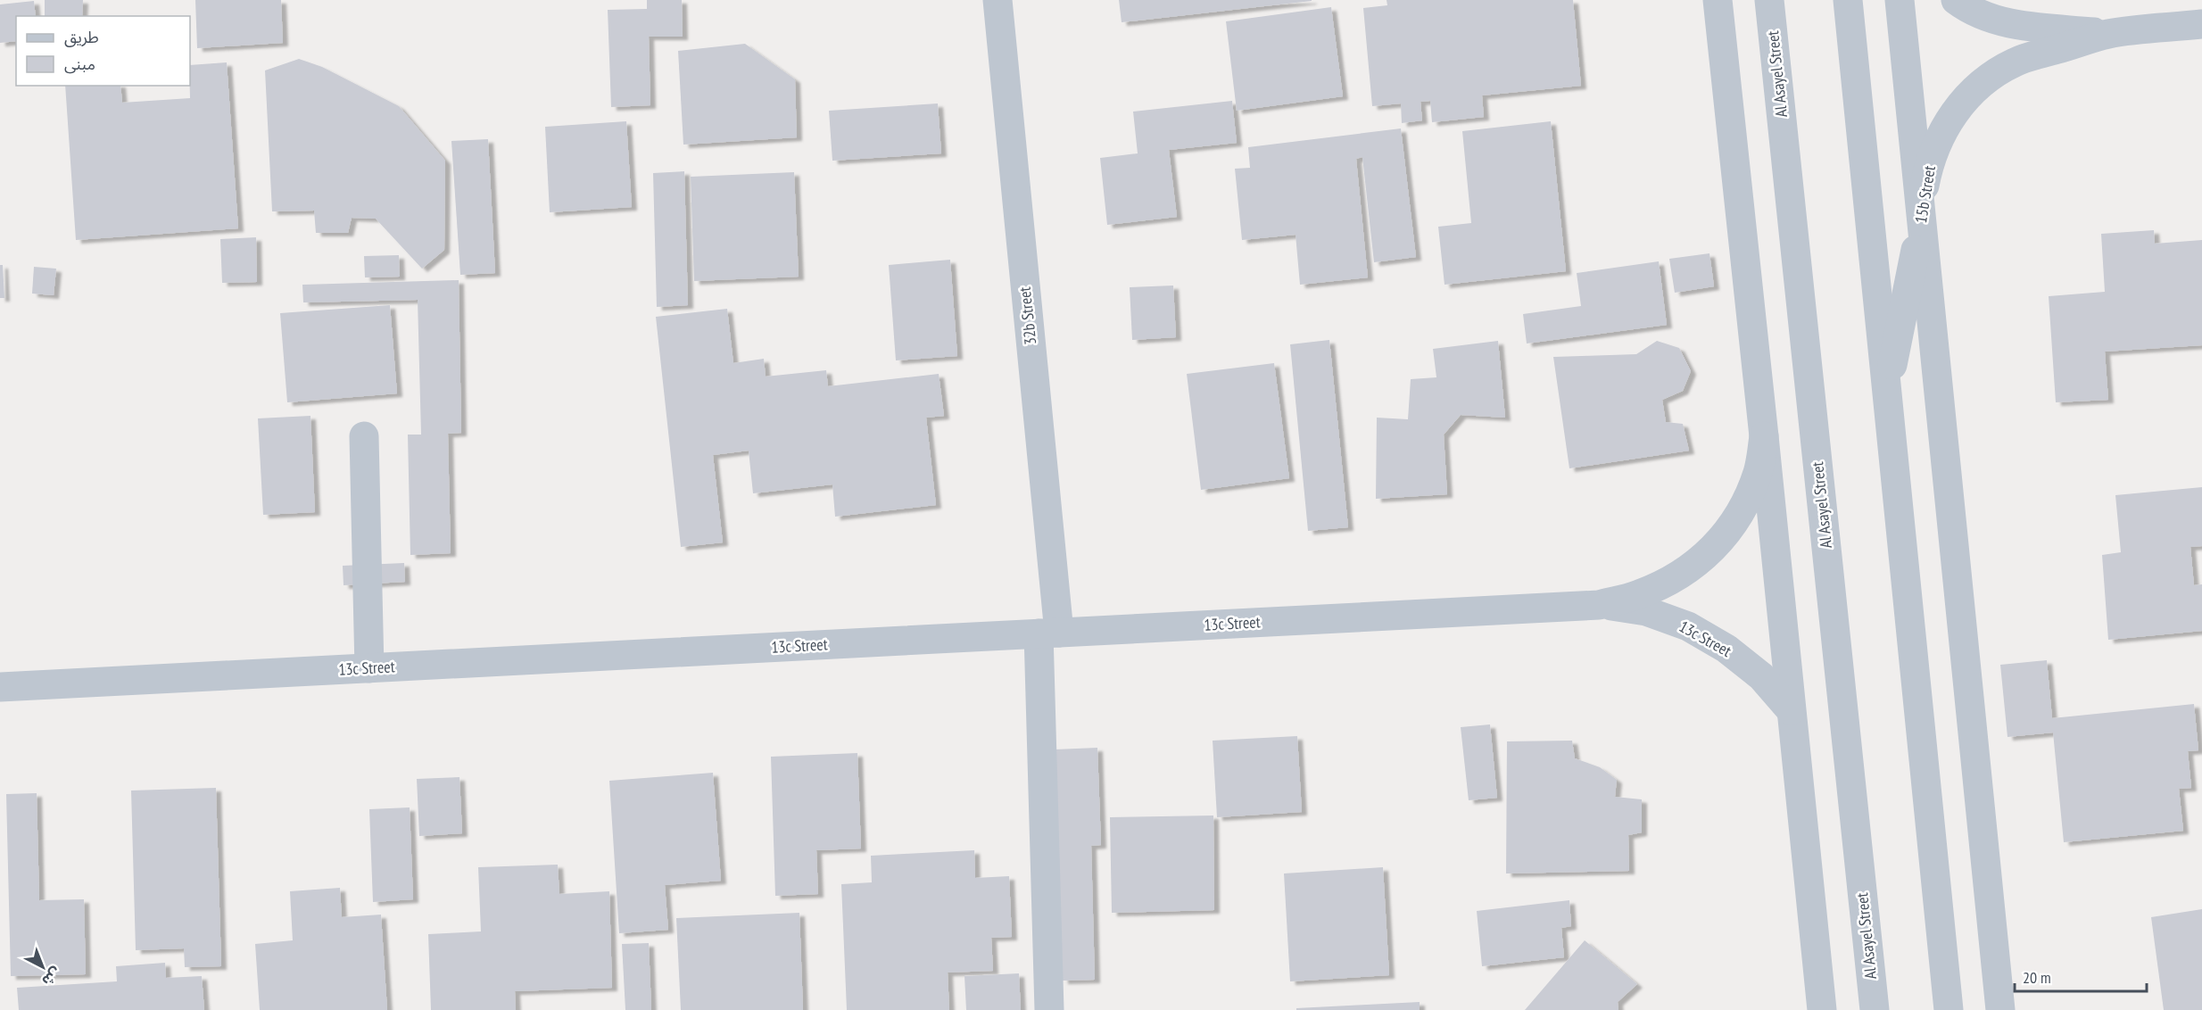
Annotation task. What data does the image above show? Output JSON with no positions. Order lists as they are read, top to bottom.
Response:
{
  "streets": {
    "street": [
      "Al Asayel Street",
      "15b Street",
      "32b Street",
      "13c Street"
    ]
  },
  "crossings": [
    ["32b Street", "13c Street"]
  ],
  "legend": ["طريق", "مبنى"],
  "scale_bar": "20 m",
  "north": "bottom right"
}
